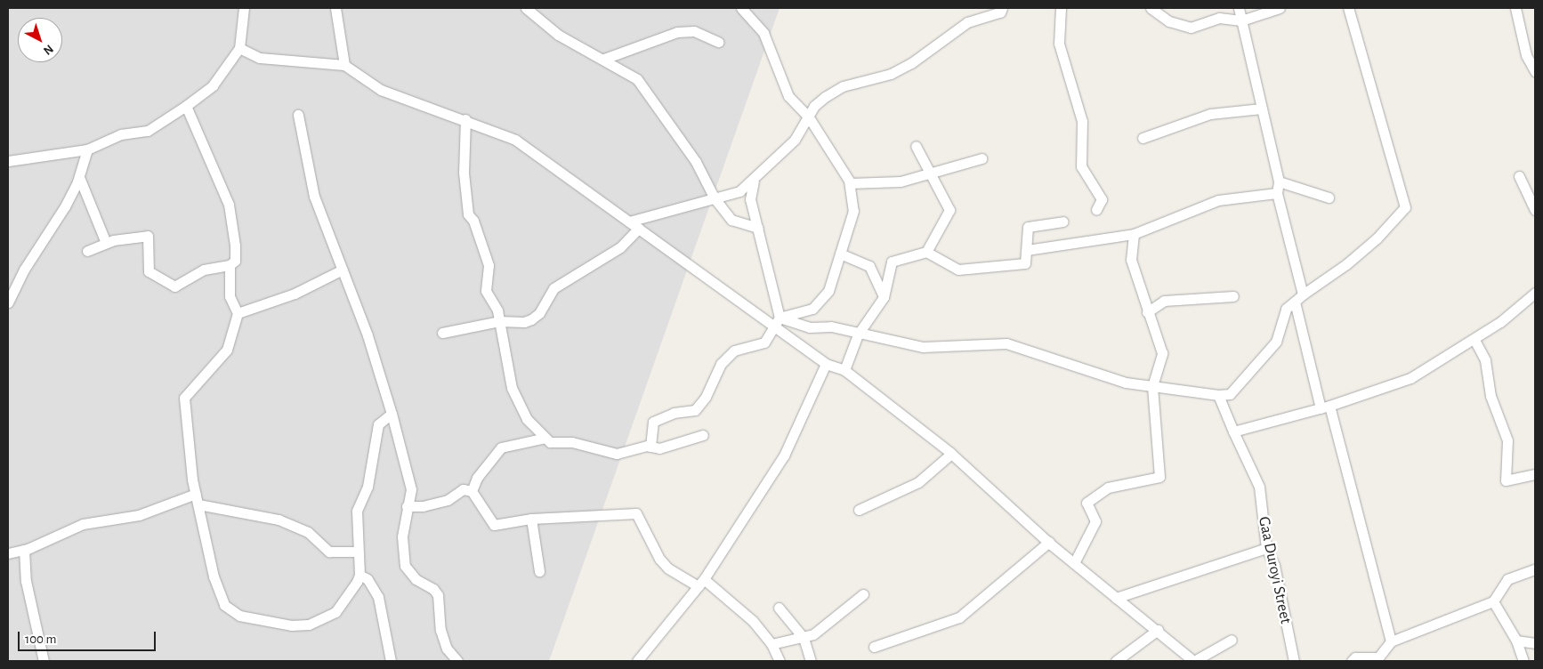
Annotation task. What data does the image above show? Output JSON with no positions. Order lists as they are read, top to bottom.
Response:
{
  "streets": {
    "street": ["Gaa Duroyi Street"]
  },
  "scale_bar": "100 m",
  "north": "bottom right"
}
